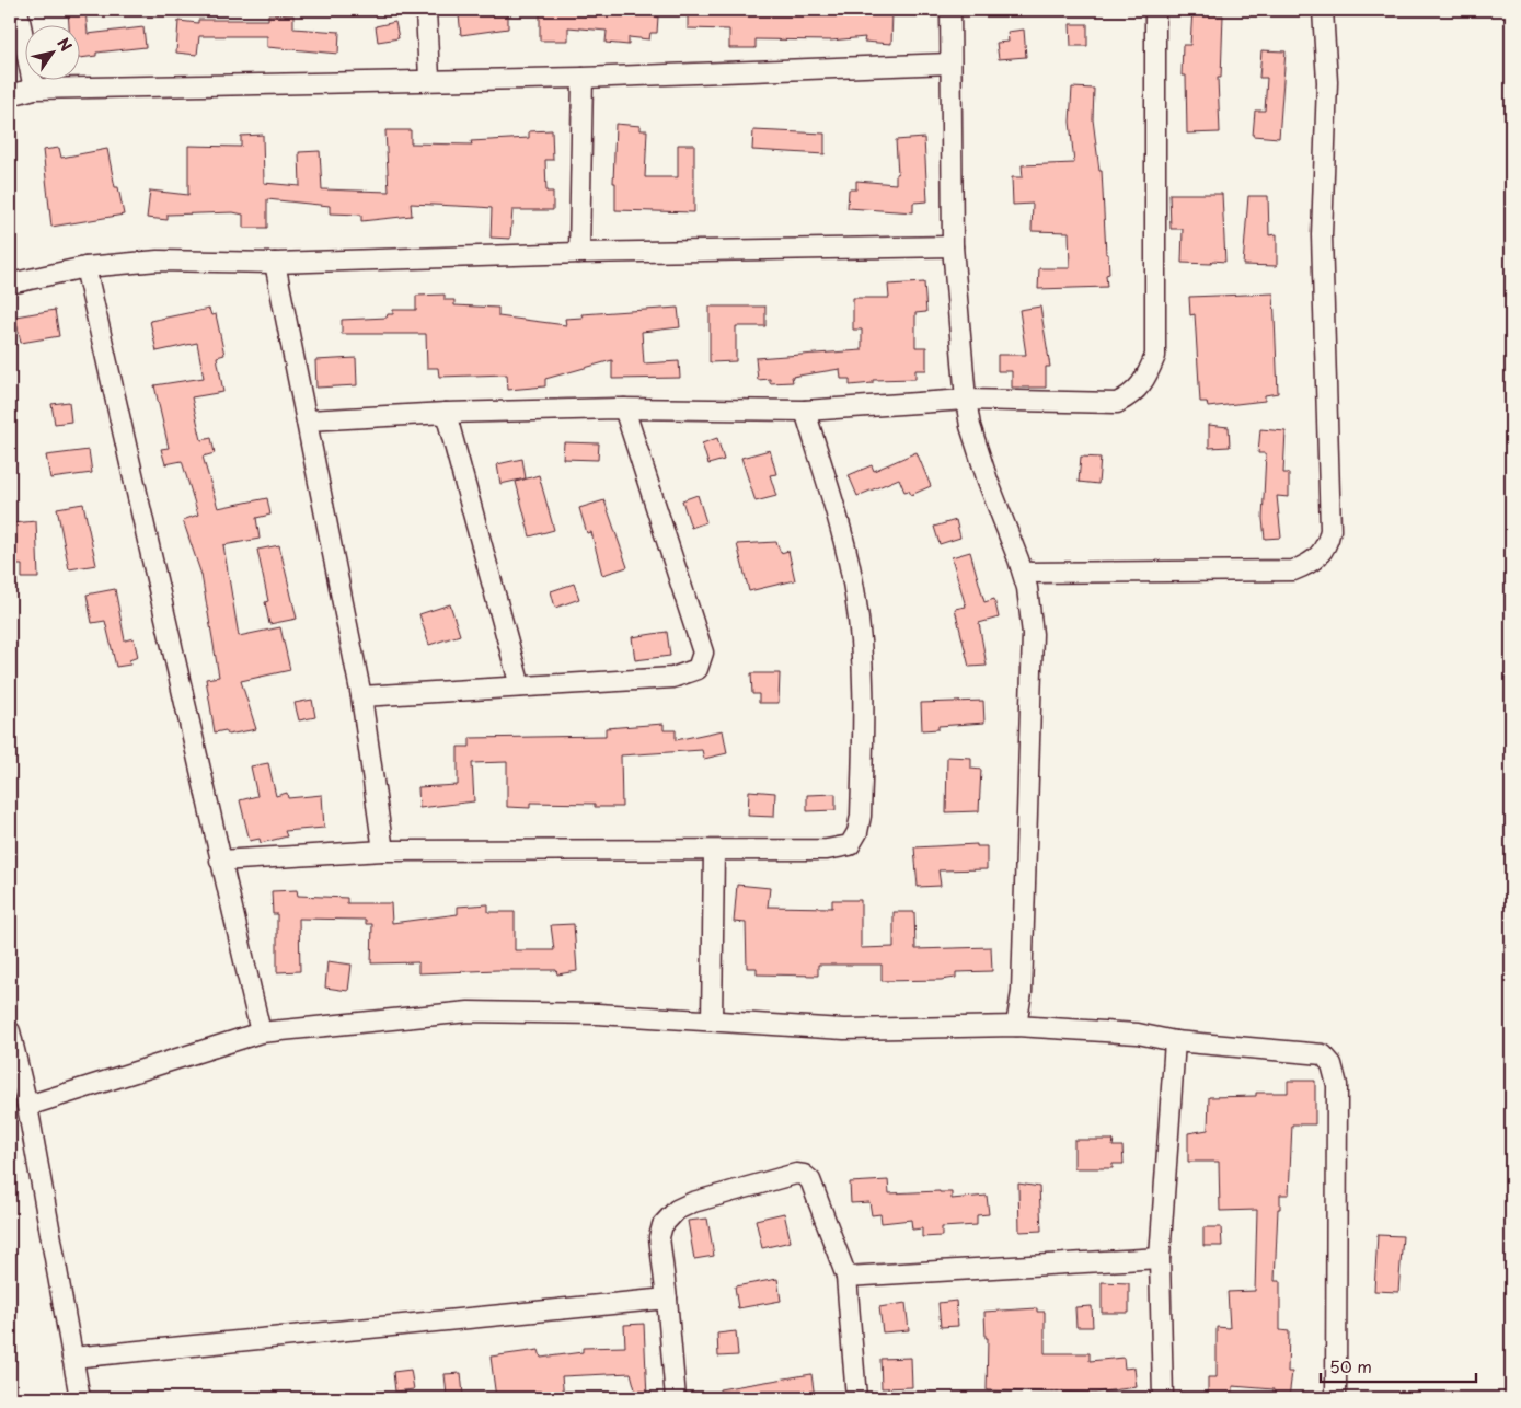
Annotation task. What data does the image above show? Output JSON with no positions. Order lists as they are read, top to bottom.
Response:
{
  "scale_bar": "50 m",
  "north": "top right"
}
